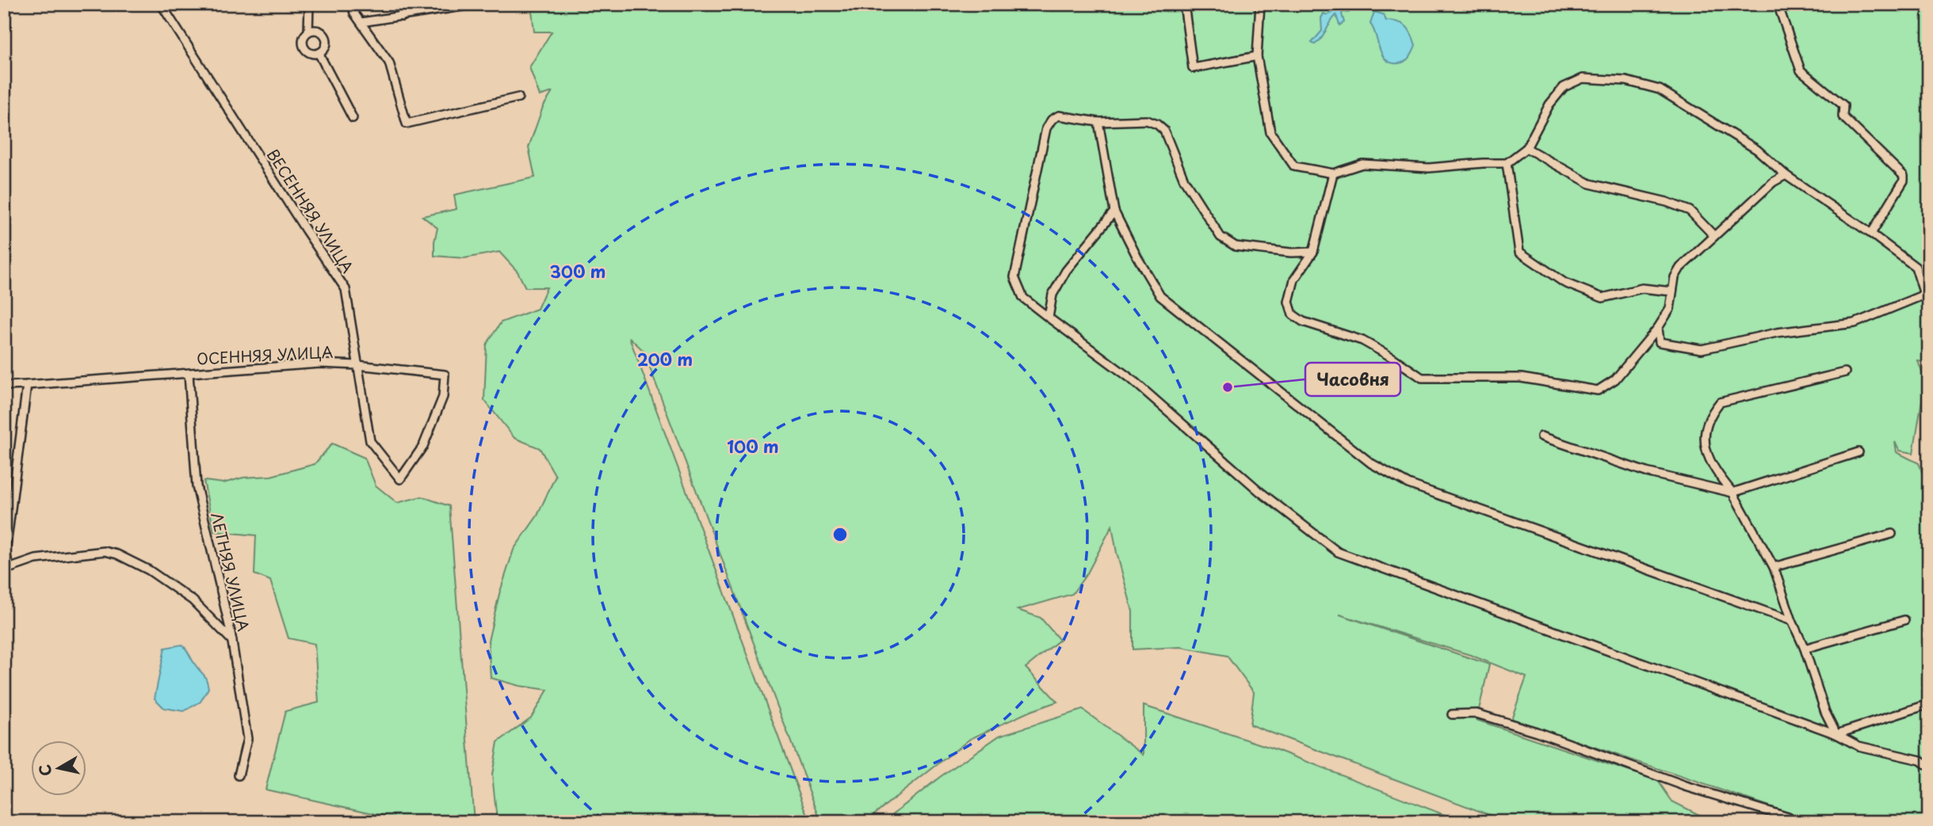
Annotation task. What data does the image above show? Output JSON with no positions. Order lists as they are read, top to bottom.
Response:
{
  "streets": {
    "street": ["ВЕСЕННЯЯ УЛИЦА", "ОСЕННЯЯ УЛИЦА", "ЛЕТНЯЯ УЛИЦА"]
  },
  "crossings": [
    ["ВЕСЕННЯЯ УЛИЦА", "ОСЕННЯЯ УЛИЦА"],
    ["ОСЕННЯЯ УЛИЦА", "ЛЕТНЯЯ УЛИЦА"]
  ],
  "places": ["Часовня"],
  "north": "left",
  "rings": ["300 m", "200 m", "100 m"]
}
